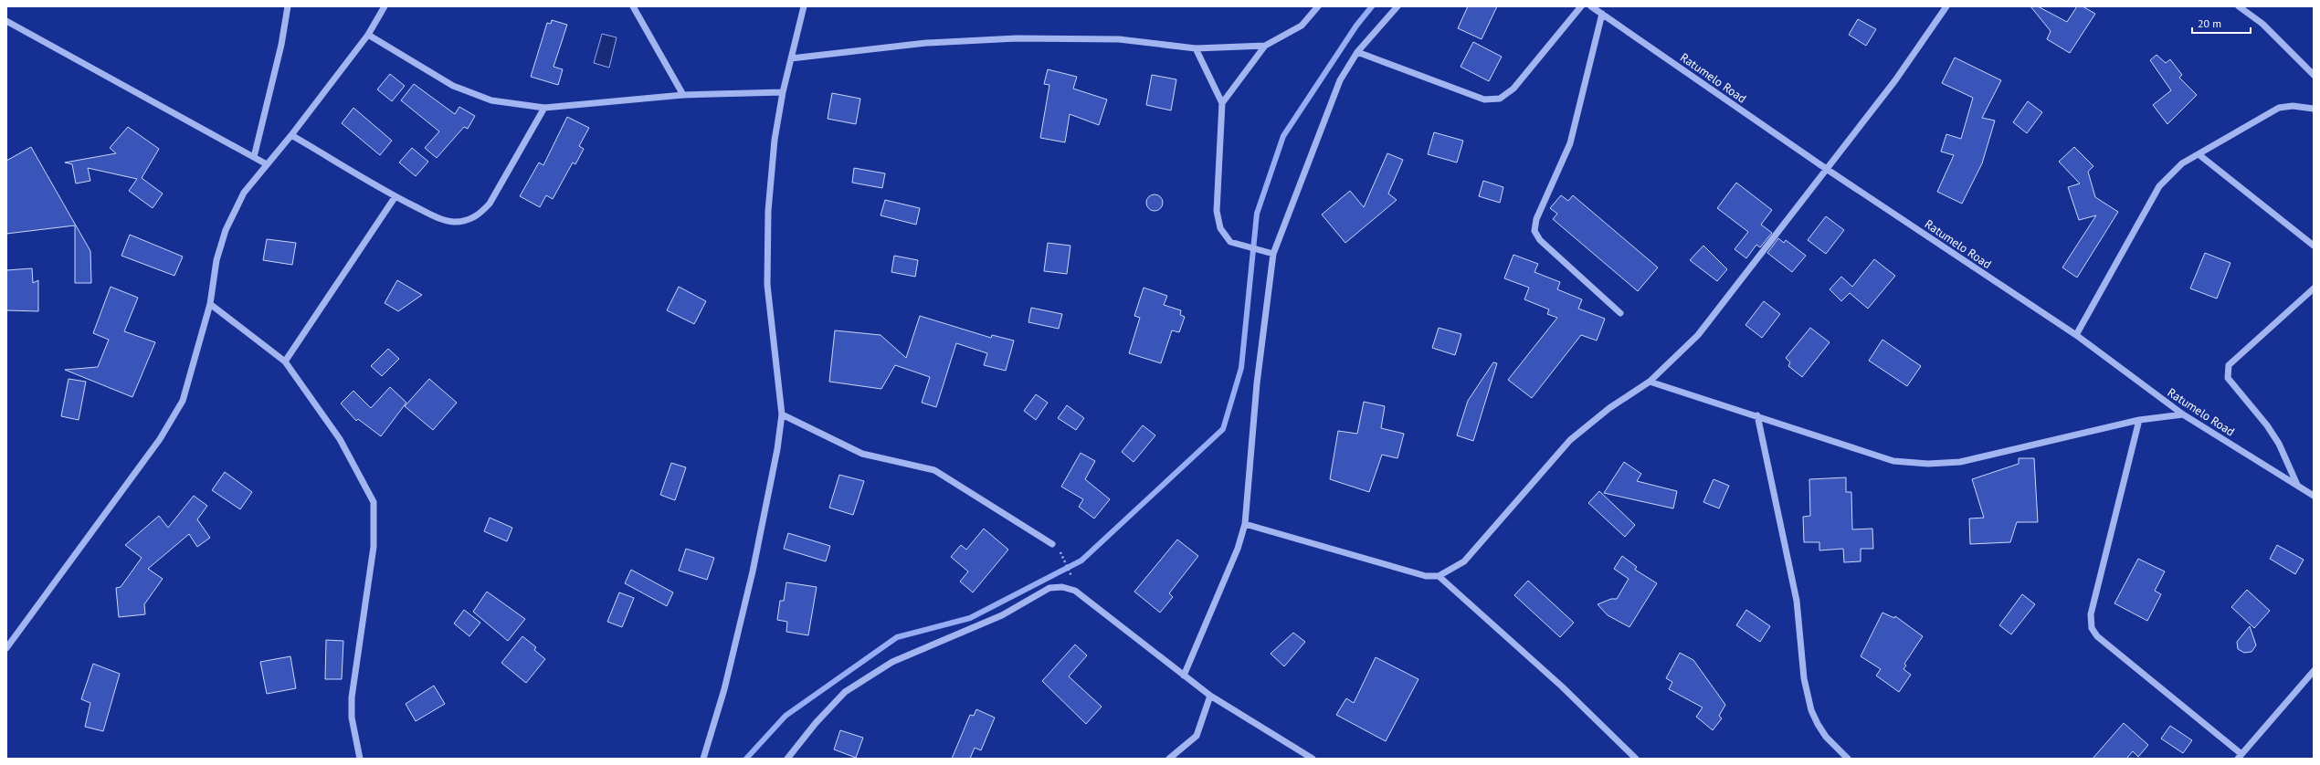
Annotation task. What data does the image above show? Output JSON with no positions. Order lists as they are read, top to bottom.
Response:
{
  "streets": {
    "street": ["Ratumelo Road"]
  },
  "scale_bar": "20 m"
}
